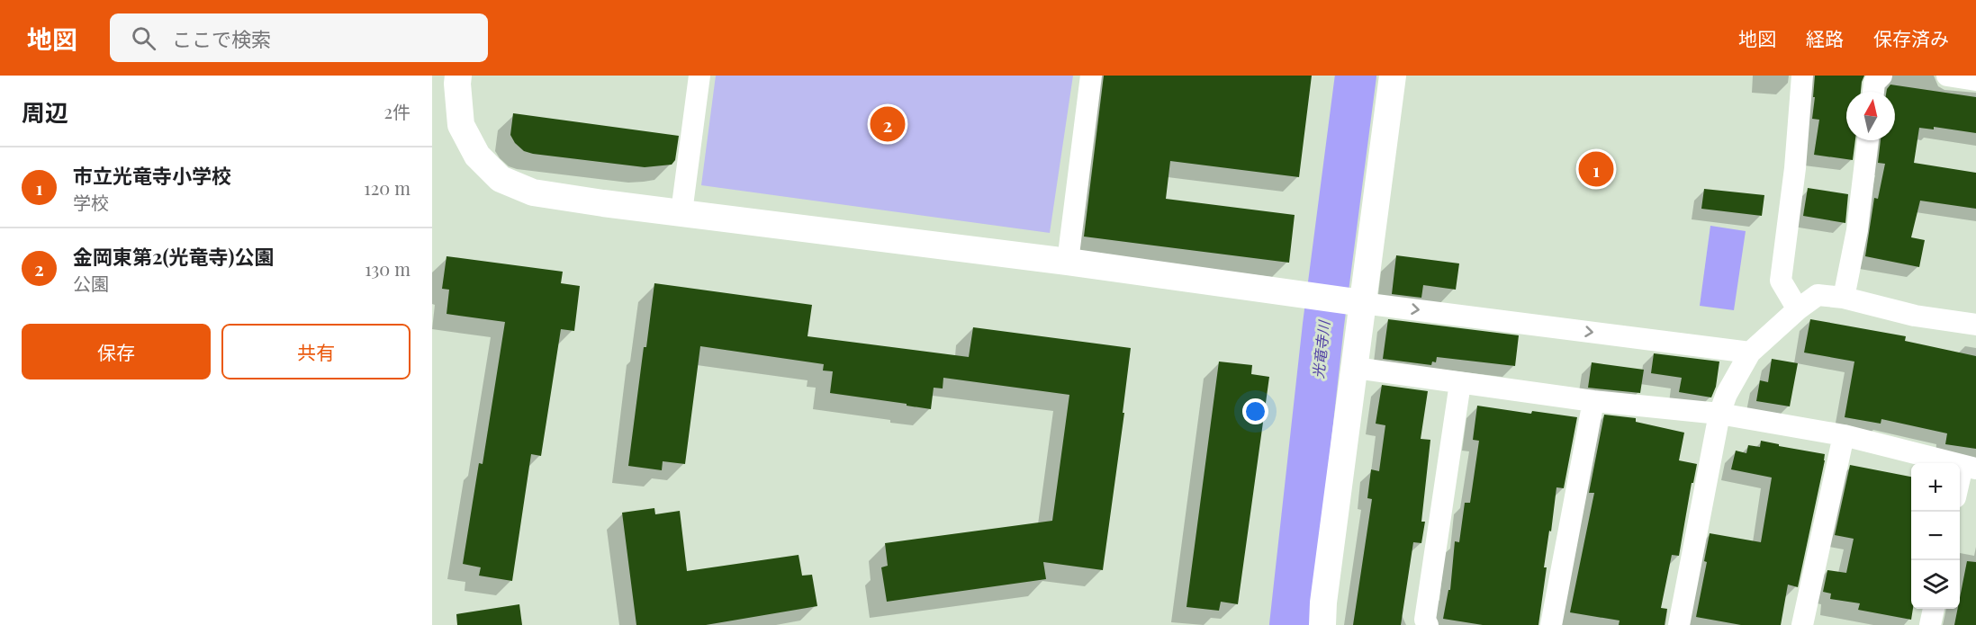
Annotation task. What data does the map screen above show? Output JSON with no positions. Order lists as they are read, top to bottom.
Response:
{
  "water": ["光竜寺川"],
  "north": "top",
  "page": {
    "header": "地図",
    "search": "ここで検索",
    "nav": ["地図", "経路", "保存済み"],
    "heading": ["周辺", "2件"],
    "pins": ["2", "1"],
    "list": [
      {
        "mark": "1",
        "name": "市立光竜寺小学校",
        "note": "学校",
        "value": "120 m"
      },
      {
        "mark": "2",
        "name": "金岡東第2(光竜寺)公園",
        "note": "公園",
        "value": "130 m"
      }
    ],
    "buttons": ["保存", "共有"],
    "map_buttons": ["+", "−"]
  }
}
